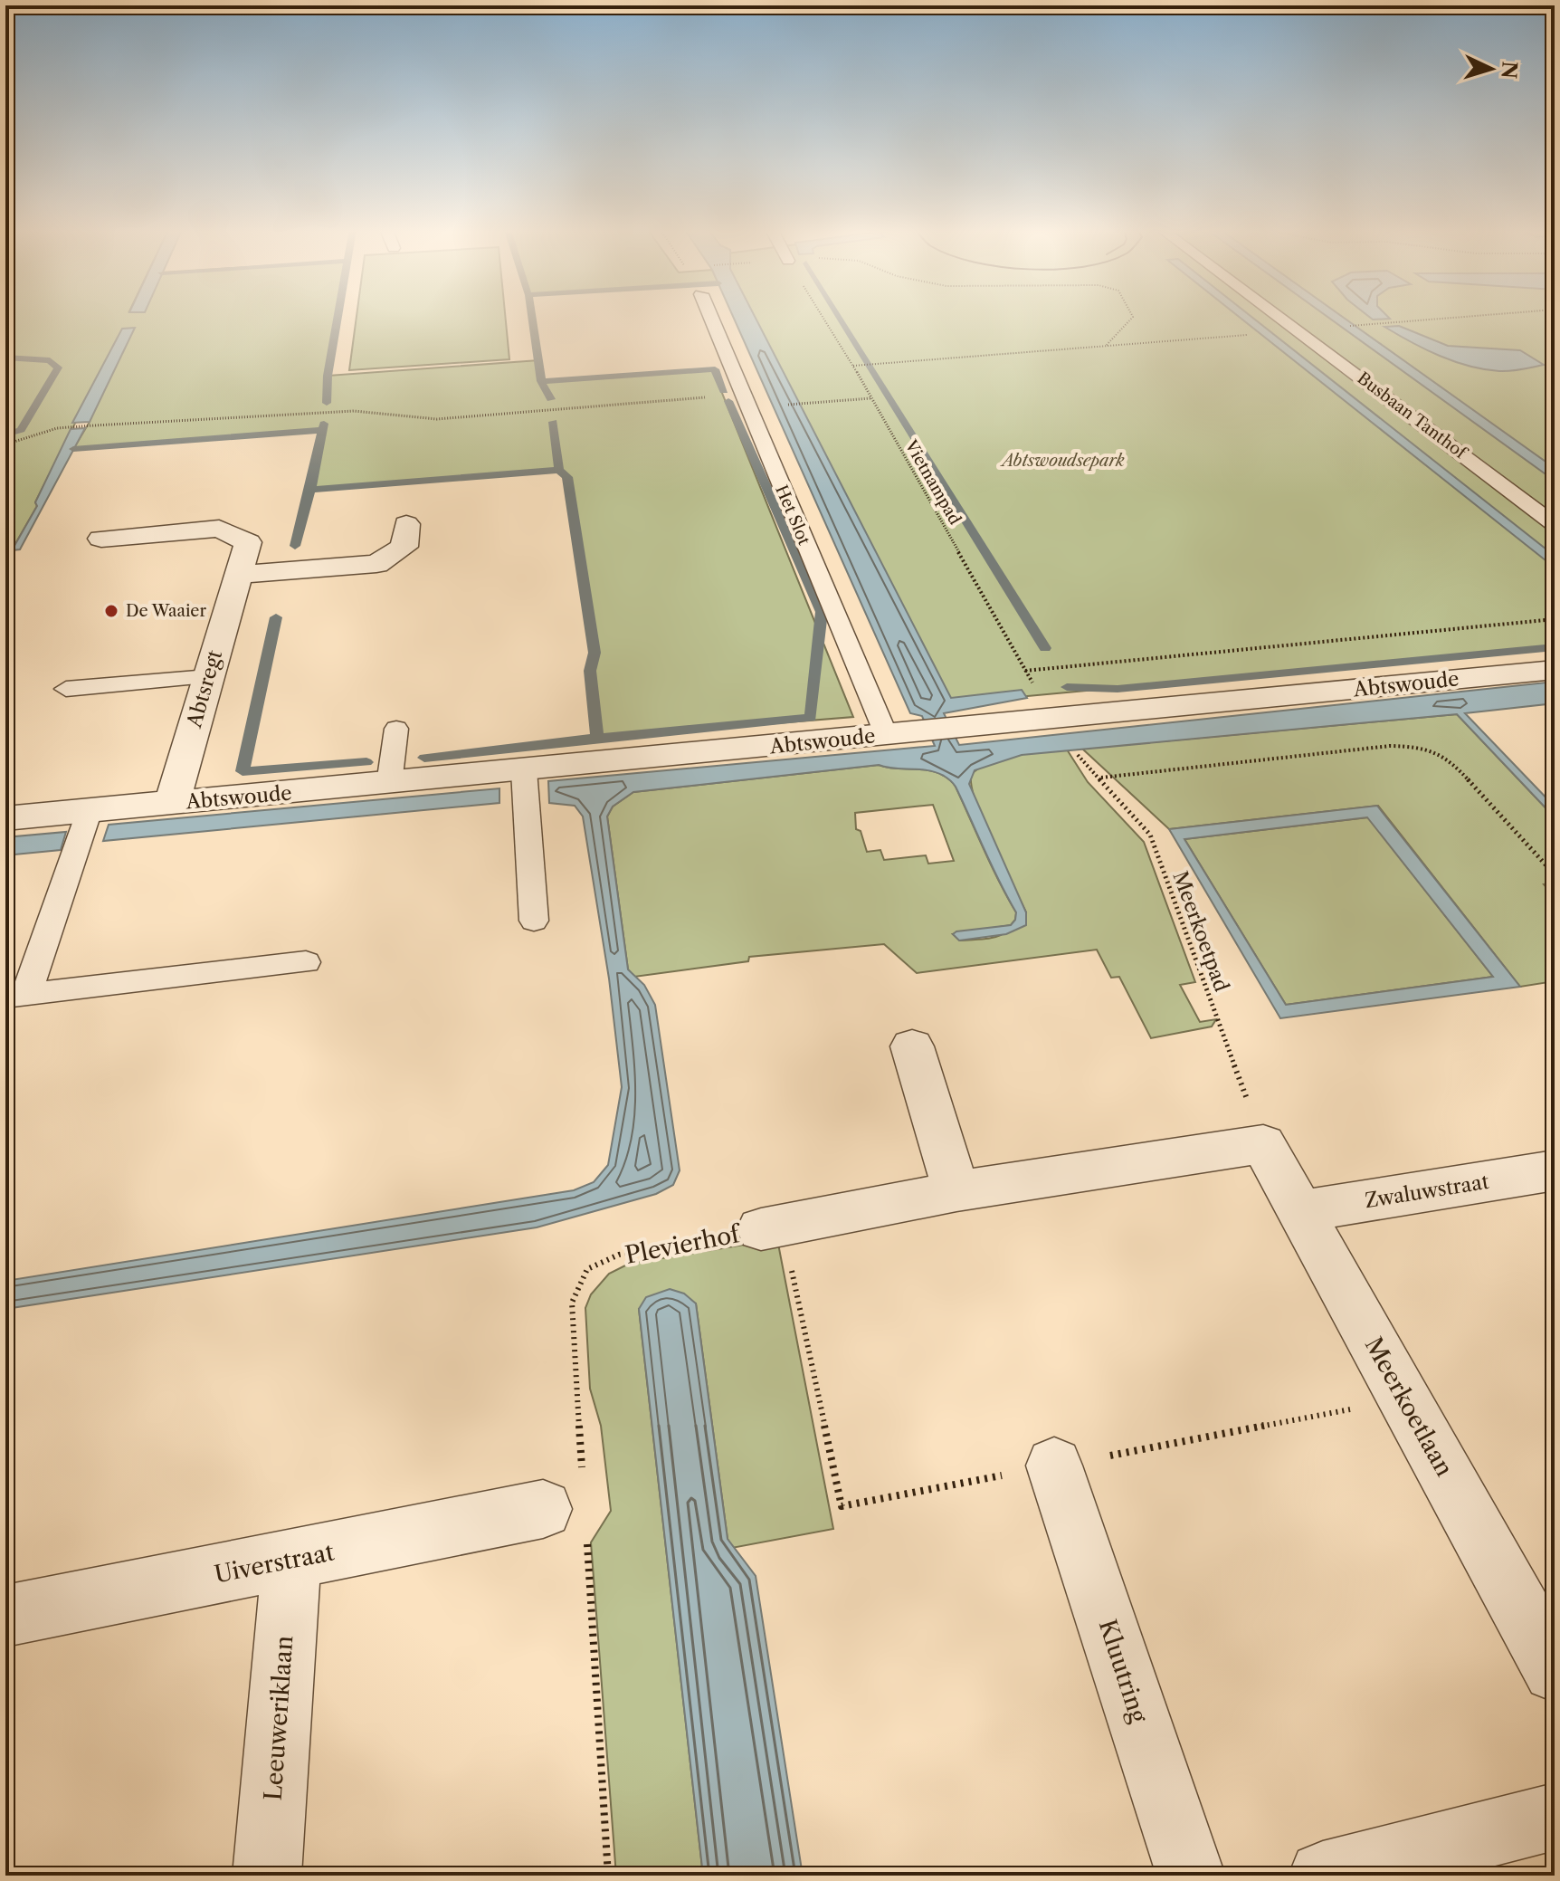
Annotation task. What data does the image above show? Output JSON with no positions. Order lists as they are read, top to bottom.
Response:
{
  "streets": {
    "street": [
      "Abtswoude",
      "Abtsregt",
      "Zwaluwstraat",
      "Plevierhof",
      "Meerkoetlaan",
      "Uiverstraat",
      "Kluutring",
      "Leeuweriklaan"
    ],
    "lane": ["Busbaan Tanthof", "Het Slot"],
    "path": ["Vietnampad", "Meerkoetpad"]
  },
  "crossings": [
    ["Vietnampad", "Abtswoude"],
    ["Het Slot", "Abtswoude"],
    ["Abtswoude", "Abtsregt"],
    ["Meerkoetpad", "Plevierhof"],
    ["Meerkoetpad", "Meerkoetlaan"],
    ["Zwaluwstraat", "Meerkoetlaan"],
    ["Plevierhof", "Meerkoetlaan"],
    ["Plevierhof", "Uiverstraat"],
    ["Uiverstraat", "Leeuweriklaan"]
  ],
  "parks": ["Abtswoudsepark"],
  "places": ["De Waaier"],
  "north": "right"
}
